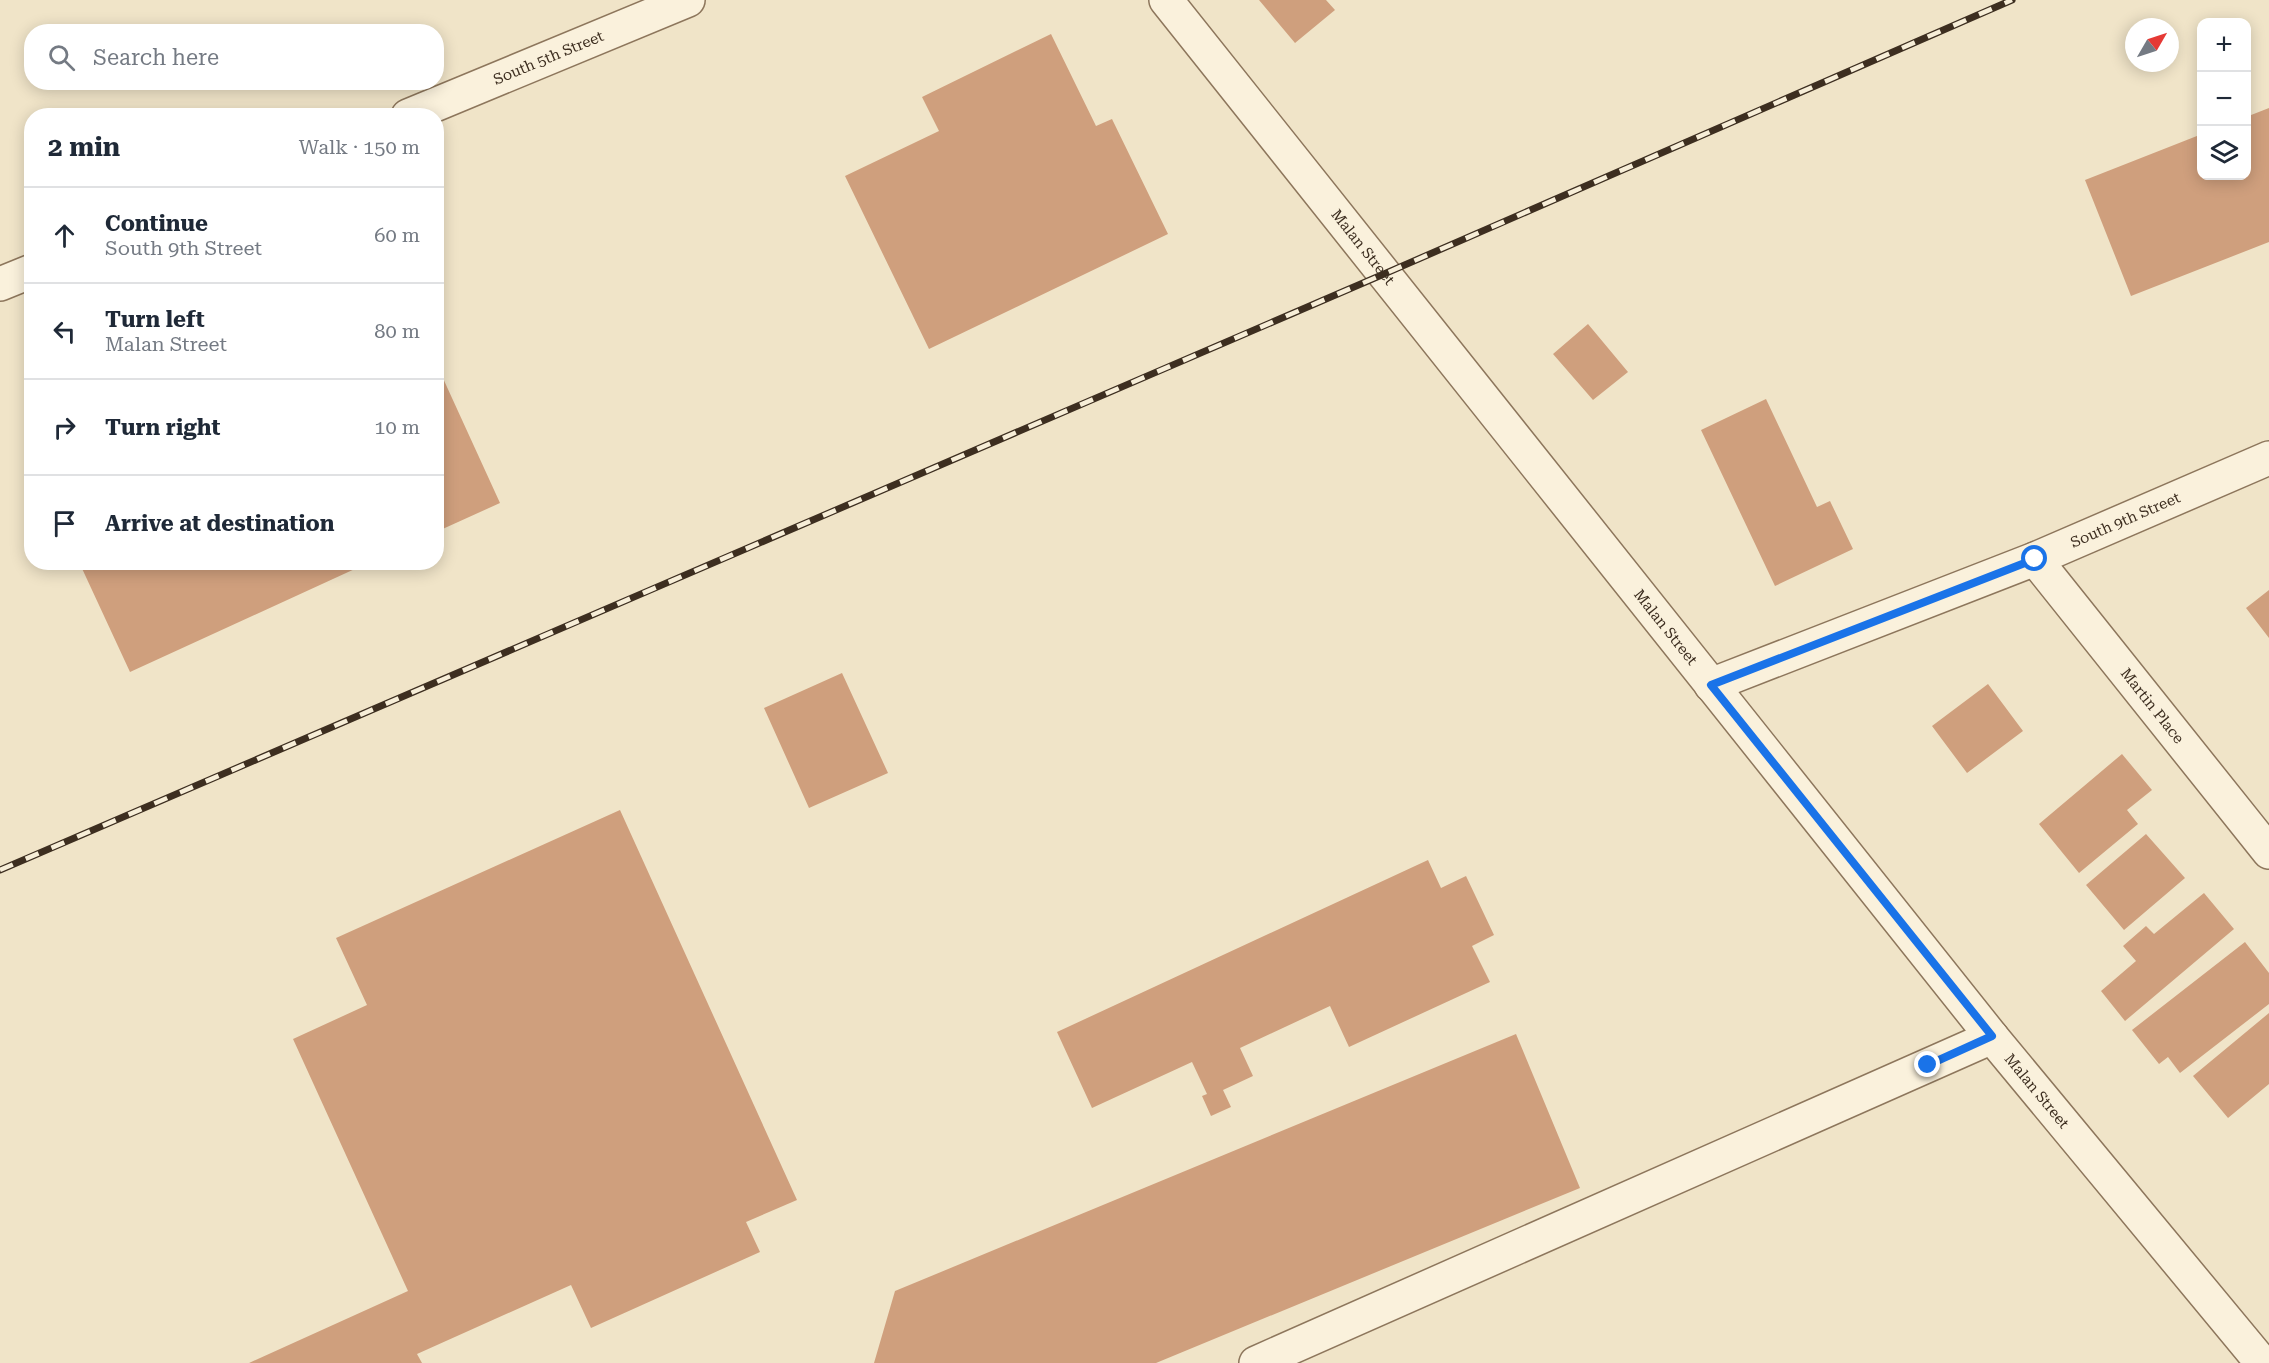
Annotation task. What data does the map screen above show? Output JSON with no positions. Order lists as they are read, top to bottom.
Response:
{
  "streets": {
    "street": [
      "South 5th Street",
      "Malan Street",
      "South 9th Street",
      "Martin Place"
    ]
  },
  "crossings": [
    ["Malan Street", "South 9th Street"],
    ["South 9th Street", "Martin Place"]
  ],
  "north": "top right",
  "page": {
    "map_buttons": ["+", "−"],
    "search": "Search here",
    "heading": ["2 min", "Walk · 150 m"],
    "list": [
      ["Continue", "South 9th Street", "60 m"],
      ["Turn left", "Malan Street", "80 m"],
      ["Turn right", "10 m"],
      "Arrive at destination"
    ]
  }
}
